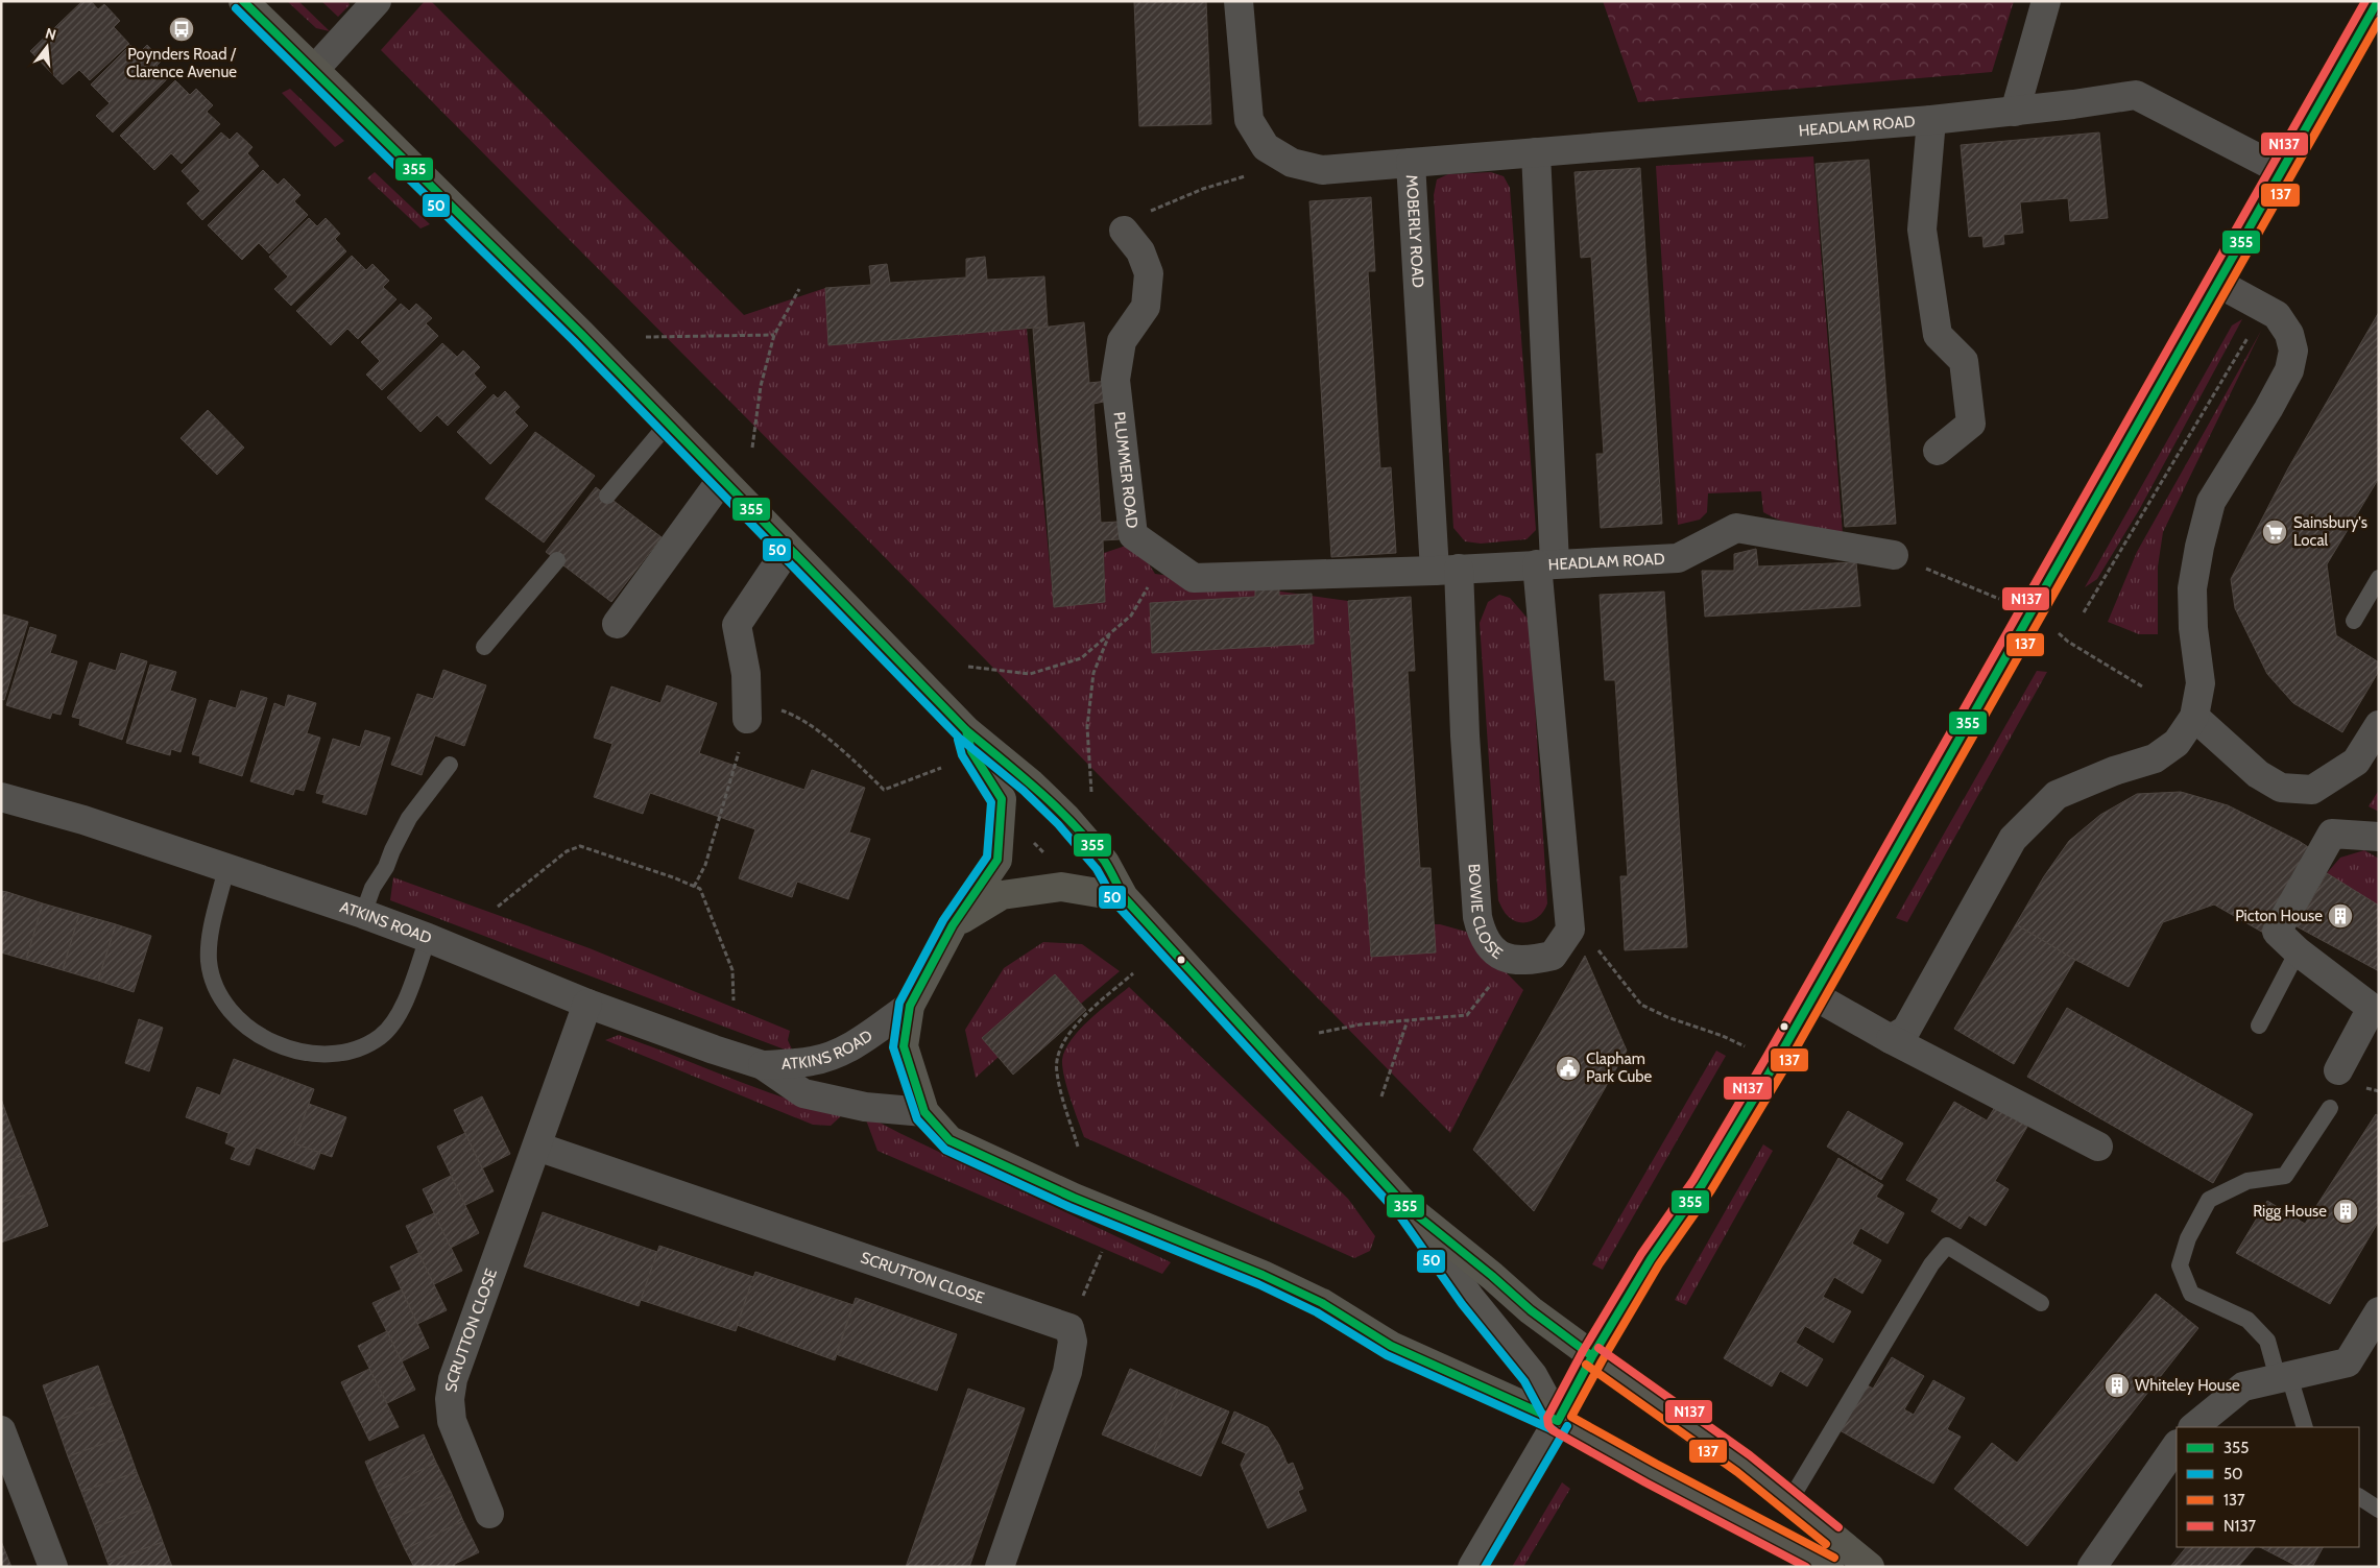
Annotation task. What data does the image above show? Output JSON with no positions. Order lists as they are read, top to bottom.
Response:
{
  "streets": {
    "street": [
      "HEADLAM ROAD",
      "MOBERLY ROAD",
      "PLUMMER ROAD",
      "BOWIE CLOSE",
      "ATKINS ROAD",
      "SCRUTTON CLOSE"
    ]
  },
  "crossings": [
    ["HEADLAM ROAD", "MOBERLY ROAD"],
    ["HEADLAM ROAD", "PLUMMER ROAD"],
    ["HEADLAM ROAD", "BOWIE CLOSE"],
    ["MOBERLY ROAD", "PLUMMER ROAD"],
    ["MOBERLY ROAD", "BOWIE CLOSE"],
    ["PLUMMER ROAD", "BOWIE CLOSE"],
    ["ATKINS ROAD", "SCRUTTON CLOSE"]
  ],
  "places": {
    "bus stop": ["Poynders Road / Clarence Avenue"],
    "supermarket": ["Sainsbury's Local"],
    "building": ["Picton House", "Rigg House", "Whiteley House"],
    "public building": ["Clapham Park Cube"]
  },
  "lines": [
    "transit line 355",
    "transit line N137",
    "transit line 50",
    "transit line 137"
  ],
  "legend": [
    "355",
    "50",
    "137",
    "N137"
  ],
  "north": "top"
}
